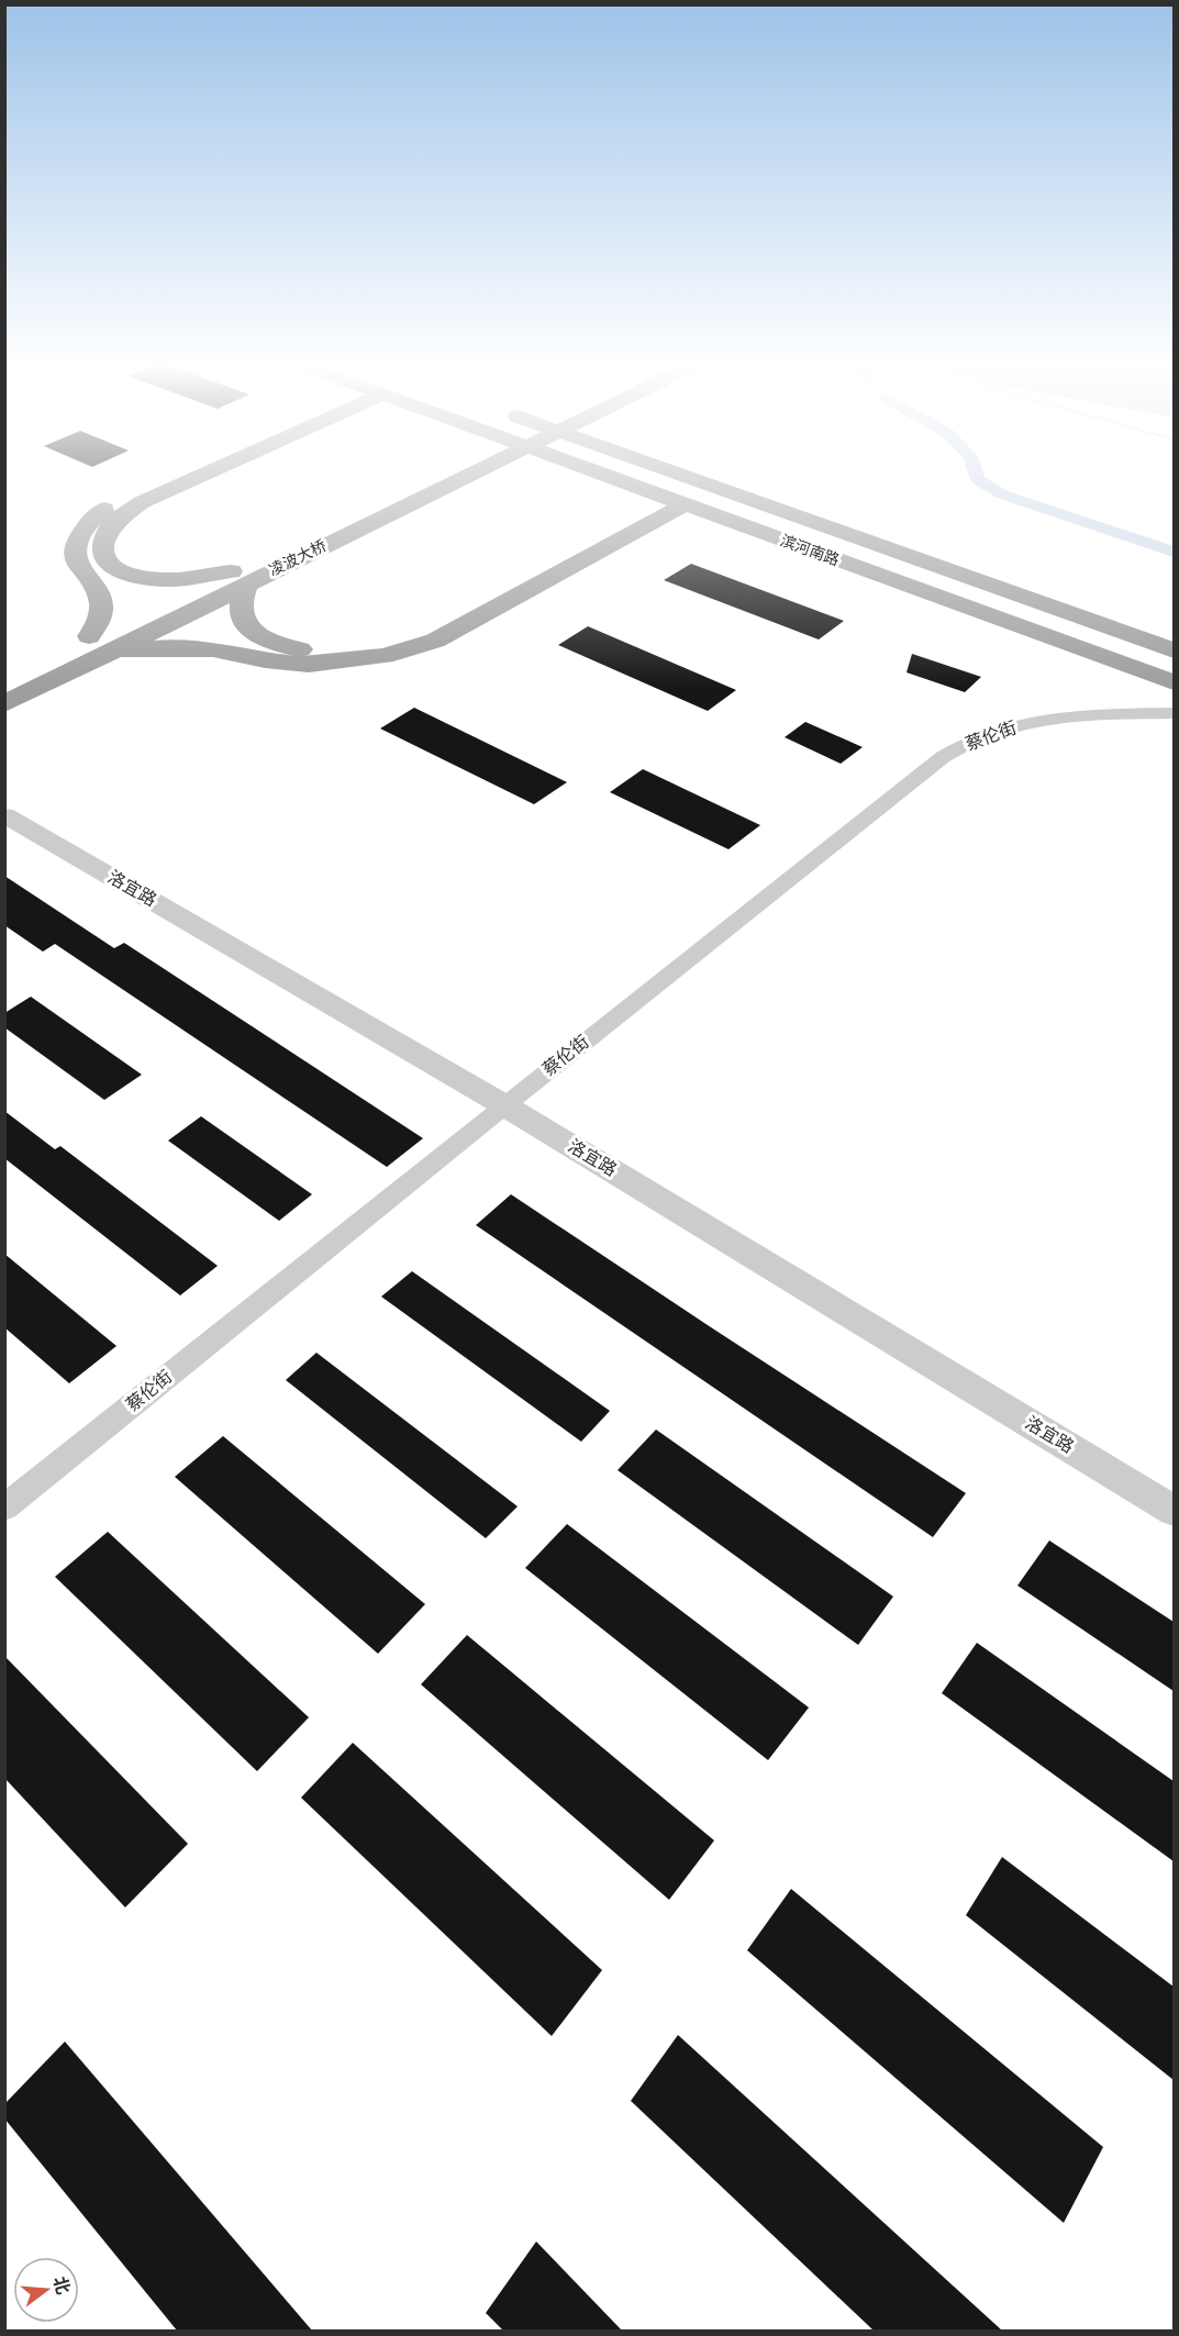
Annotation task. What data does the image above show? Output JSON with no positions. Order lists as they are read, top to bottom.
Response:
{
  "streets": {
    "highway": ["滨河南路", "凌波大桥"],
    "street": ["蔡伦街", "洛宜路"]
  },
  "crossings": [
    ["蔡伦街", "洛宜路"]
  ],
  "north": "right"
}
